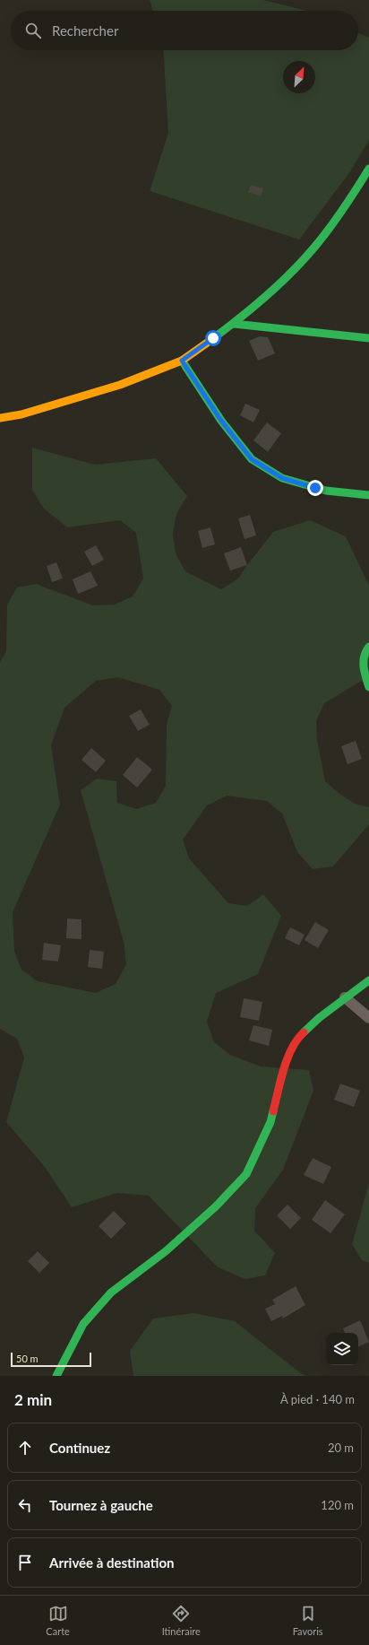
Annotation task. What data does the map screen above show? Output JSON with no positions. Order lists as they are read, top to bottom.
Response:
{
  "scale_bar": "50 m",
  "north": "top right",
  "page": {
    "search": "Rechercher",
    "scale": "50 m",
    "heading": ["2 min", "À pied · 140 m"],
    "list": [
      ["Continuez", "20 m"],
      ["Tournez à gauche", "120 m"],
      "Arrivée à destination"
    ],
    "nav": ["Carte", "Itinéraire", "Favoris"]
  }
}
